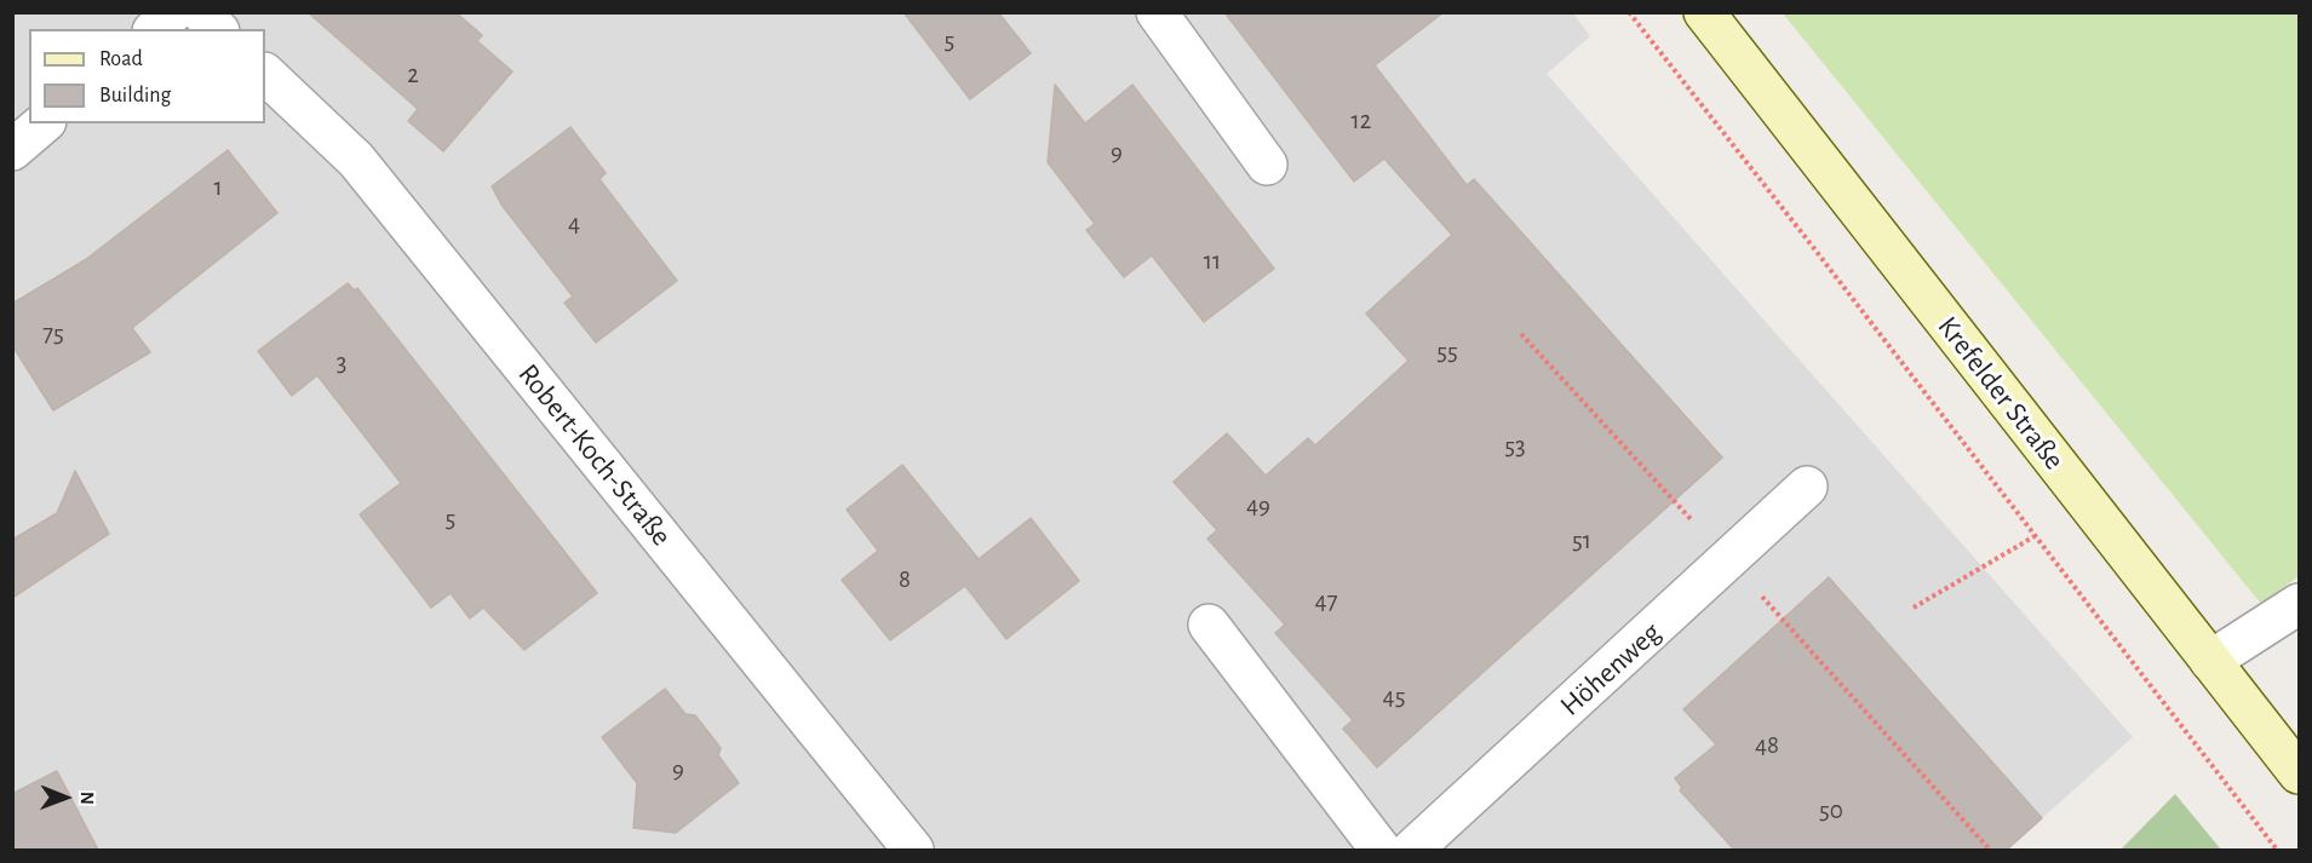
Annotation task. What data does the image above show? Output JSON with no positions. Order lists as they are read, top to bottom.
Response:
{
  "streets": {
    "main road": ["Krefelder Straße"],
    "street": ["Robert-Koch-Straße", "Höhenweg"]
  },
  "house_numbers": [
    "5",
    "2",
    "12",
    "9",
    "1",
    "4",
    "11",
    "75",
    "55",
    "3",
    "53",
    "49",
    "5",
    "51",
    "8",
    "47",
    "45",
    "48",
    "9",
    "50"
  ],
  "legend": ["Road", "Building"],
  "north": "right"
}
